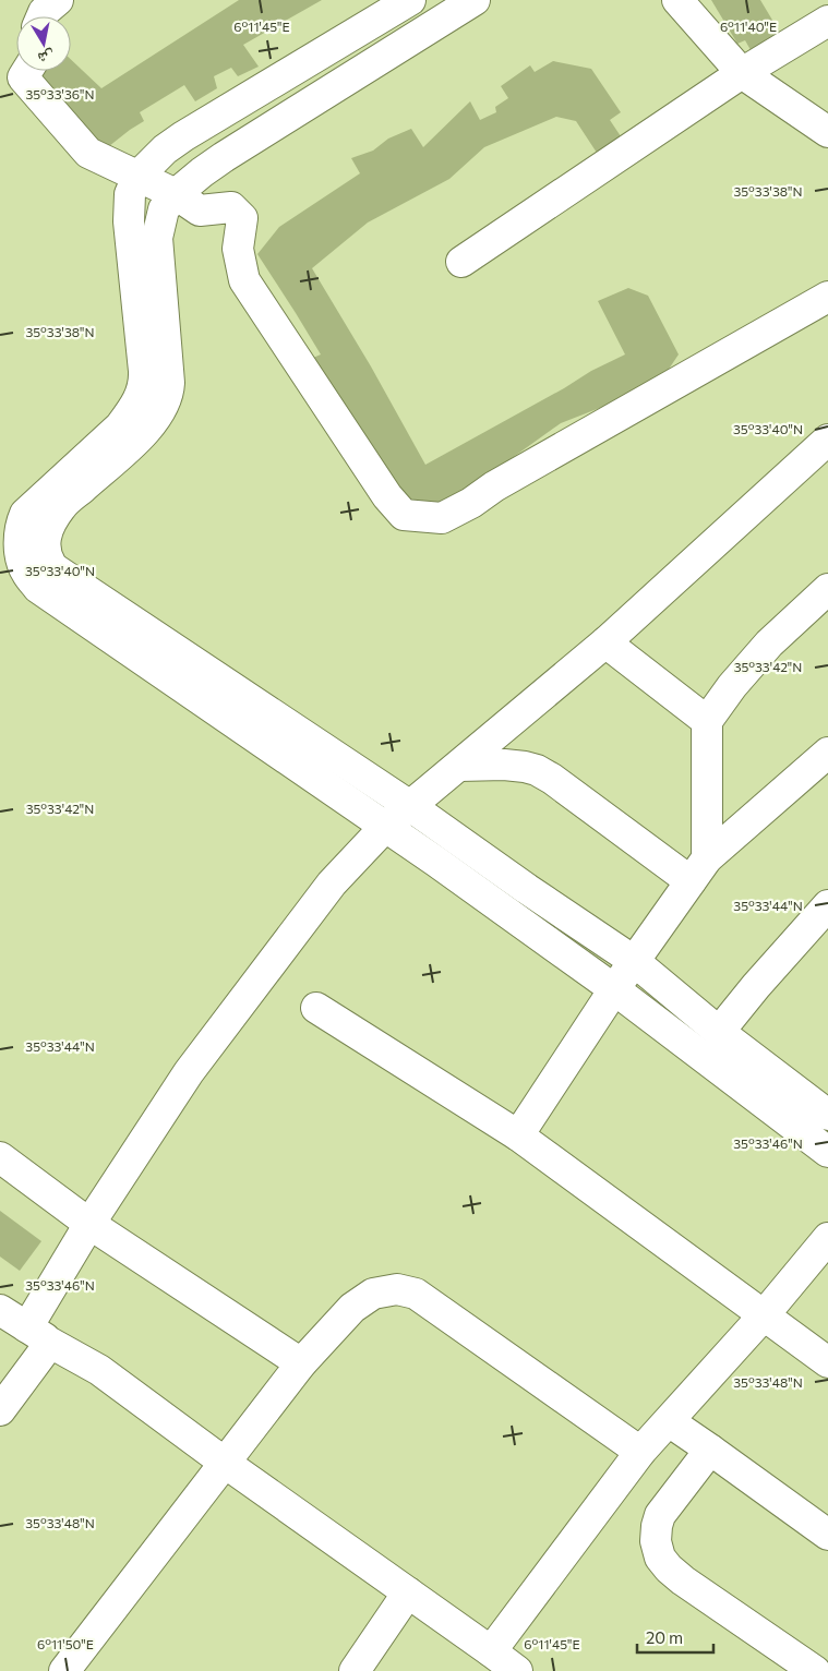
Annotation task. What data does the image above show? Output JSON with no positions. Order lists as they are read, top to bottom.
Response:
{
  "scale_bar": "20 m",
  "north": "bottom",
  "coordinates": [
    "6°11'45\"E",
    "6°11'40\"E",
    "35°33'36\"N",
    "35°33'38\"N",
    "35°33'40\"N",
    "35°33'42\"N",
    "35°33'44\"N",
    "35°33'46\"N",
    "35°33'48\"N",
    "6°11'50\"E"
  ]
}
